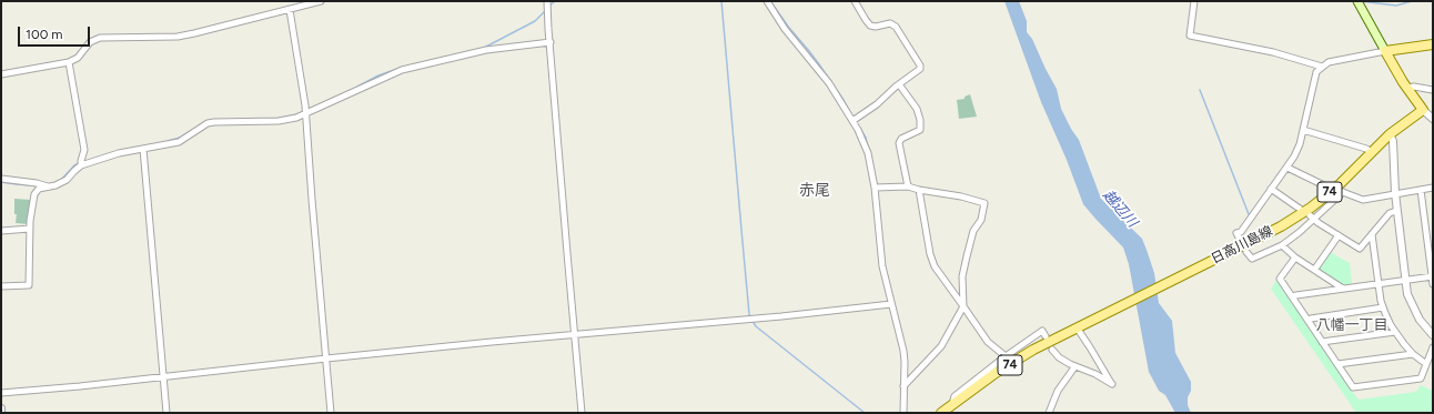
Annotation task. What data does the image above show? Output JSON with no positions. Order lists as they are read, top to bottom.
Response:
{
  "streets": {
    "main road": ["74", "日高川島線"]
  },
  "districts": ["赤尾", "八幡一丁目"],
  "water": ["越辺川"],
  "scale_bar": "100 m"
}
